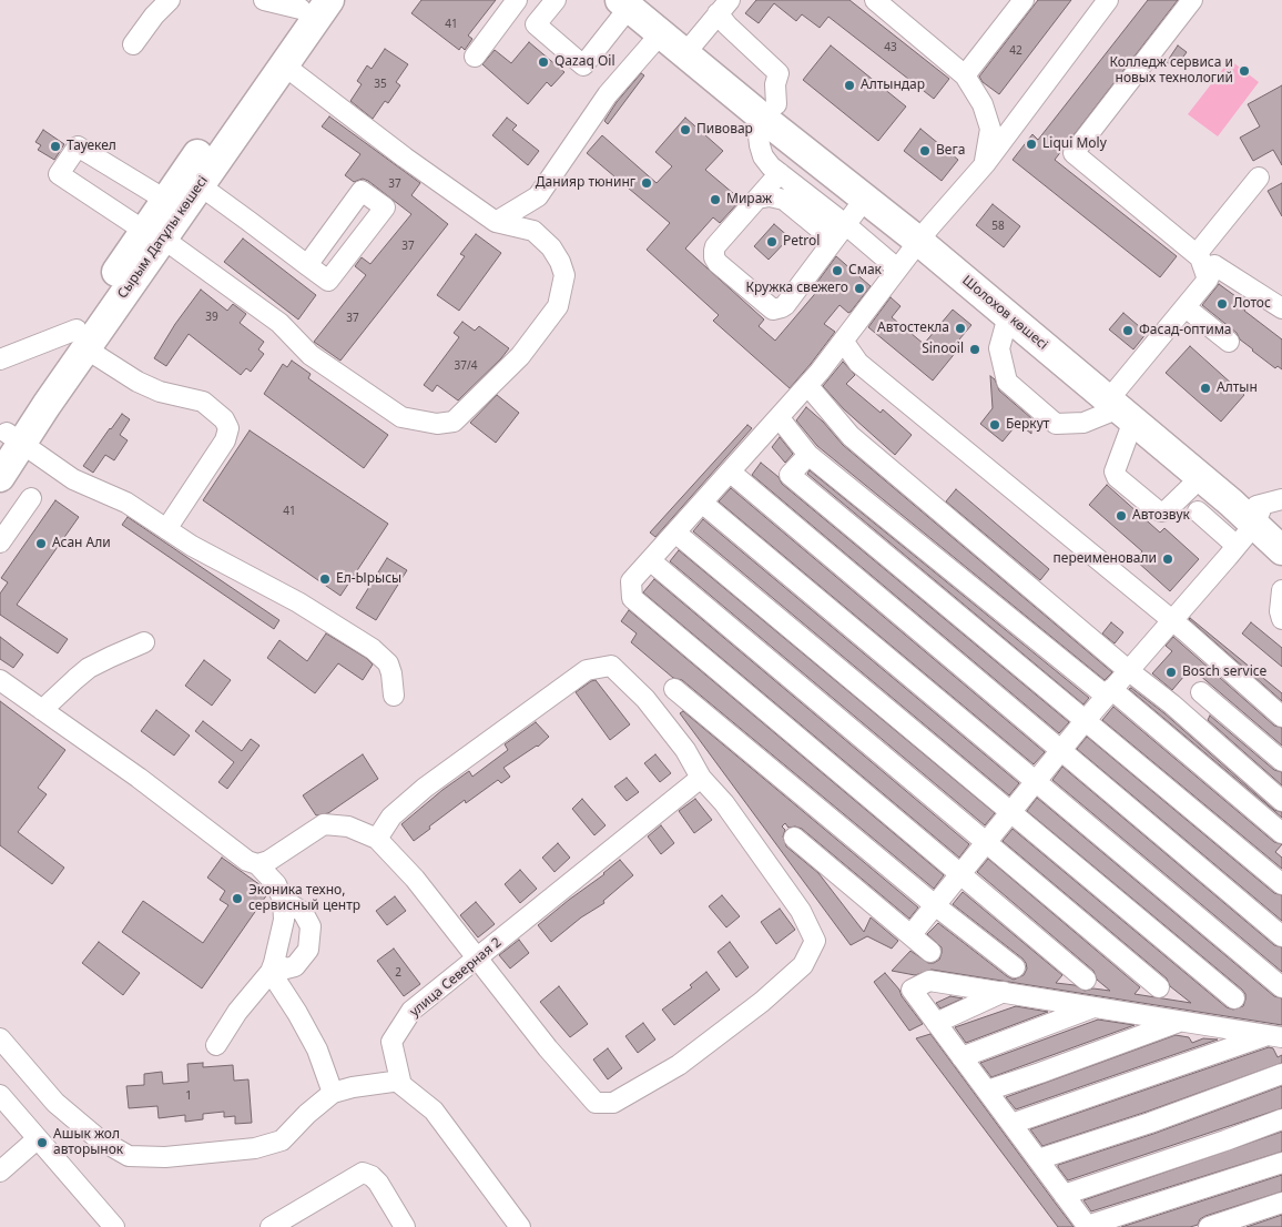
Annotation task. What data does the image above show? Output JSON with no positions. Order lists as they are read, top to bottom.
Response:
{
  "streets": {
    "highway": ["Сырым Датұлы көшесі", "Шолохов көшесі"],
    "street": ["улица Северная 2"]
  },
  "places": [
    "Qazaq Oil",
    "Колледж сервиса и новых технологий",
    "Алтындар",
    "Пивовар",
    "Liqui Moly",
    "Тауекел",
    "Вега",
    "Данияр тюнинг",
    "Мираж",
    "Petrol",
    "Смак",
    "Кружка свежего",
    "Лотос",
    "Автостекла",
    "Фасад-оптима",
    "Sinooil",
    "Алтын",
    "Беркут",
    "Автозвук",
    "Асан Али",
    "переименовали",
    "Ел-Ырысы",
    "Bosch service",
    "Эконика техно, сервисный центр",
    "Ашык жол авторынок"
  ],
  "house_numbers": [
    "41",
    "43",
    "42",
    "35",
    "37",
    "58",
    "37",
    "39",
    "37",
    "37/4",
    "41",
    "2",
    "1"
  ]
}
